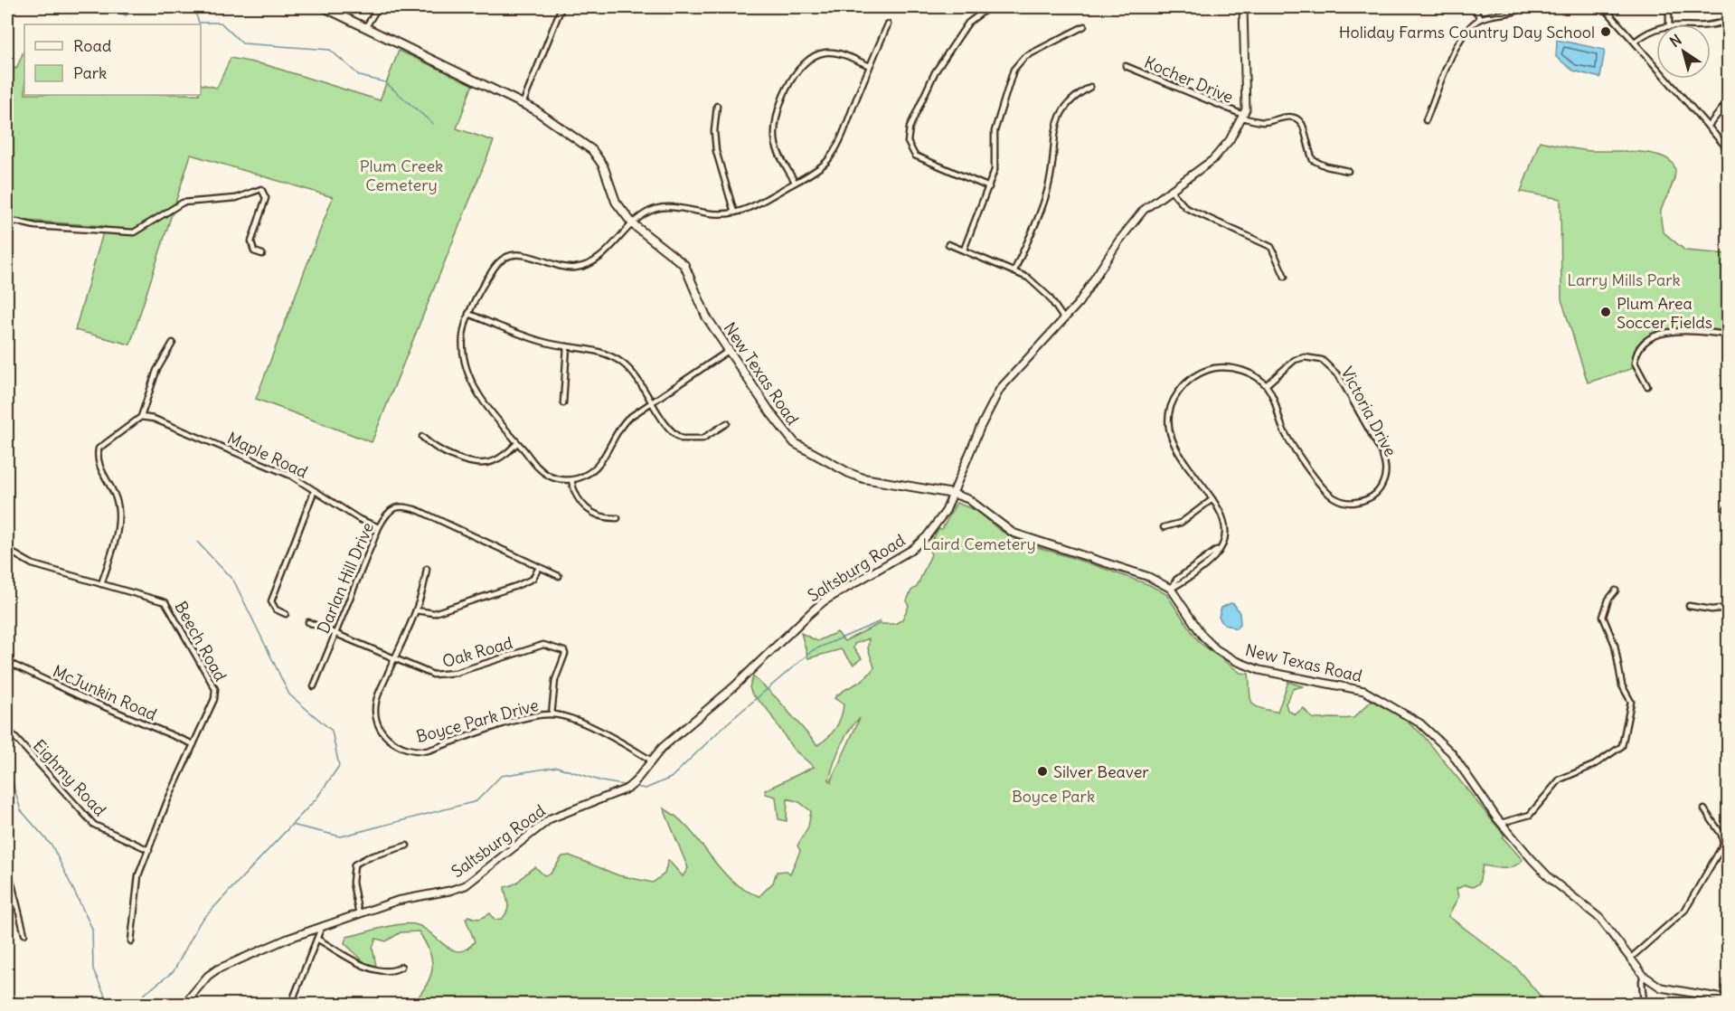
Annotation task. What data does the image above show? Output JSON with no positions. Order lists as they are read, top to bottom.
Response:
{
  "streets": {
    "main road": ["New Texas Road", "Saltsburg Road"],
    "street": [
      "Kocher Drive",
      "Victoria Drive",
      "Maple Road",
      "Darlan Hill Drive",
      "Beech Road",
      "Oak Road",
      "McJunkin Road",
      "Boyce Park Drive",
      "Eighmy Road"
    ]
  },
  "crossings": [
    ["Kocher Drive", "Saltsburg Road"],
    ["New Texas Road", "Saltsburg Road"],
    ["Maple Road", "Darlan Hill Drive"],
    ["Saltsburg Road", "Boyce Park Drive"],
    ["Darlan Hill Drive", "Oak Road"],
    ["Beech Road", "McJunkin Road"],
    ["Beech Road", "Eighmy Road"],
    ["Oak Road", "Boyce Park Drive"]
  ],
  "parks": [
    "Plum Creek Cemetery",
    "Larry Mills Park",
    "Laird Cemetery",
    "Boyce Park"
  ],
  "places": ["Holiday Farms Country Day School", "Plum Area Soccer Fields", "Silver Beaver"],
  "legend": ["Road", "Park"],
  "north": "top left"
}
